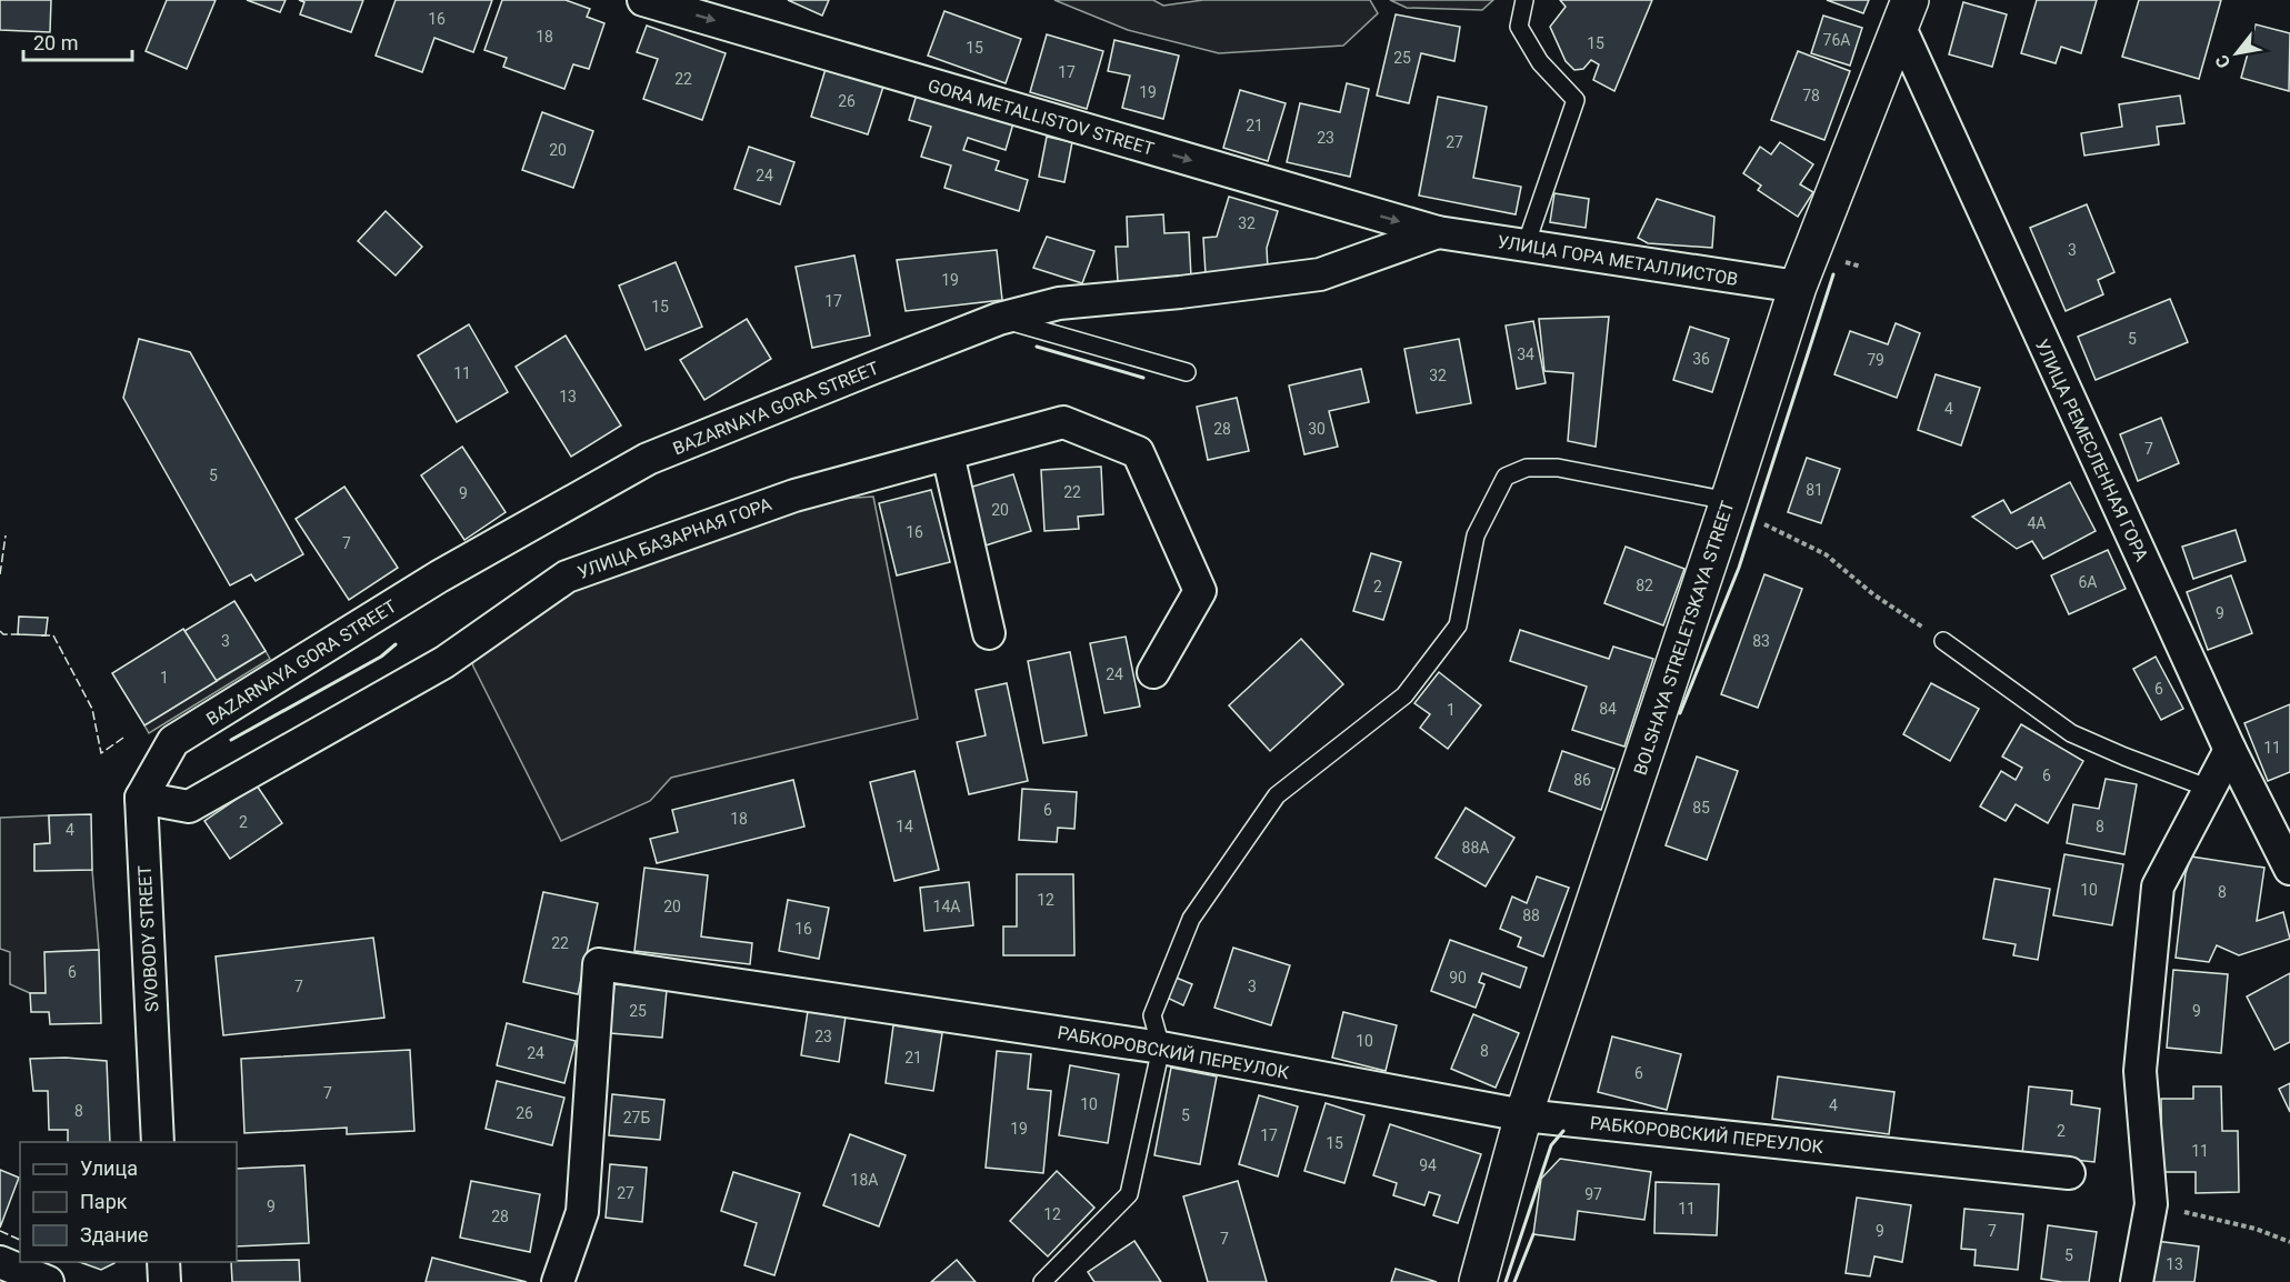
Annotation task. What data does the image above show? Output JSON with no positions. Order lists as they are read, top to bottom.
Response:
{
  "streets": {
    "street": [
      "GORA METALLISTOV STREET",
      "УЛИЦА ГОРА МЕТАЛЛИСТОВ",
      "BAZARNAYA GORA STREET",
      "УЛИЦА РЕМЕСЛЕННАЯ ГОРА",
      "УЛИЦА БАЗАРНАЯ ГОРА",
      "BOLSHAYA STRELETSKAYA STREET",
      "SVOBODY STREET",
      "РАБКОРОВСКИЙ ПЕРЕУЛОК"
    ]
  },
  "crossings": [
    ["GORA METALLISTOV STREET", "УЛИЦА ГОРА МЕТАЛЛИСТОВ"],
    ["GORA METALLISTOV STREET", "BAZARNAYA GORA STREET"],
    ["УЛИЦА ГОРА МЕТАЛЛИСТОВ", "BAZARNAYA GORA STREET"],
    ["УЛИЦА ГОРА МЕТАЛЛИСТОВ", "BOLSHAYA STRELETSKAYA STREET"],
    ["BAZARNAYA GORA STREET", "УЛИЦА БАЗАРНАЯ ГОРА"],
    ["BAZARNAYA GORA STREET", "SVOBODY STREET"],
    ["УЛИЦА РЕМЕСЛЕННАЯ ГОРА", "BOLSHAYA STRELETSKAYA STREET"],
    ["УЛИЦА БАЗАРНАЯ ГОРА", "SVOBODY STREET"],
    ["BOLSHAYA STRELETSKAYA STREET", "РАБКОРОВСКИЙ ПЕРЕУЛОК"]
  ],
  "one_way": ["GORA METALLISTOV STREET"],
  "house_numbers": [
    "16",
    "18",
    "76А",
    "15",
    "15",
    "25",
    "17",
    "22",
    "19",
    "78",
    "26",
    "21",
    "23",
    "27",
    "20",
    "24",
    "32",
    "3",
    "19",
    "17",
    "15",
    "5",
    "34",
    "36",
    "79",
    "11",
    "32",
    "13",
    "4",
    "28",
    "30",
    "7",
    "5",
    "81",
    "22",
    "9",
    "20",
    "4А",
    "16",
    "7",
    "6А",
    "82",
    "2",
    "9",
    "3",
    "83",
    "24",
    "1",
    "6",
    "84",
    "1",
    "11",
    "6",
    "86",
    "85",
    "6",
    "18",
    "2",
    "14",
    "8",
    "4",
    "88А",
    "10",
    "8",
    "12",
    "20",
    "14А",
    "88",
    "16",
    "22",
    "6",
    "90",
    "7",
    "3",
    "25",
    "9",
    "23",
    "10",
    "8",
    "24",
    "21",
    "6",
    "7",
    "10",
    "4",
    "8",
    "26",
    "5",
    "27Б",
    "19",
    "2",
    "17",
    "15",
    "11",
    "94",
    "18А",
    "27",
    "97",
    "9",
    "11",
    "12",
    "28",
    "9",
    "7",
    "7",
    "5",
    "13"
  ],
  "legend": ["Улица", "Парк", "Здание"],
  "scale_bar": "20 m",
  "north": "bottom left"
}
